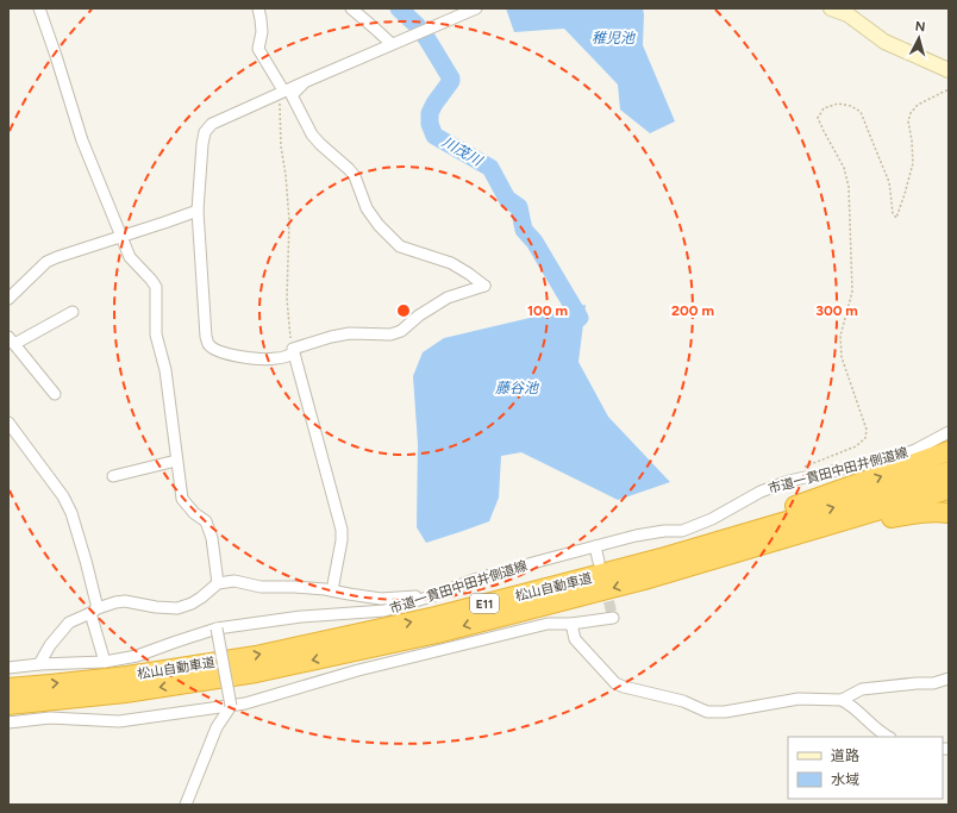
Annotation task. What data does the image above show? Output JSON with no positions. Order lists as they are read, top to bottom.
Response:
{
  "streets": {
    "highway": ["松山自動車道", "E11"],
    "street": ["市道一貫田中田井側道線"]
  },
  "water": ["稚児池", "川茂川", "藤谷池"],
  "legend": ["道路", "水域"],
  "north": "top",
  "rings": ["100 m", "200 m", "300 m"]
}
